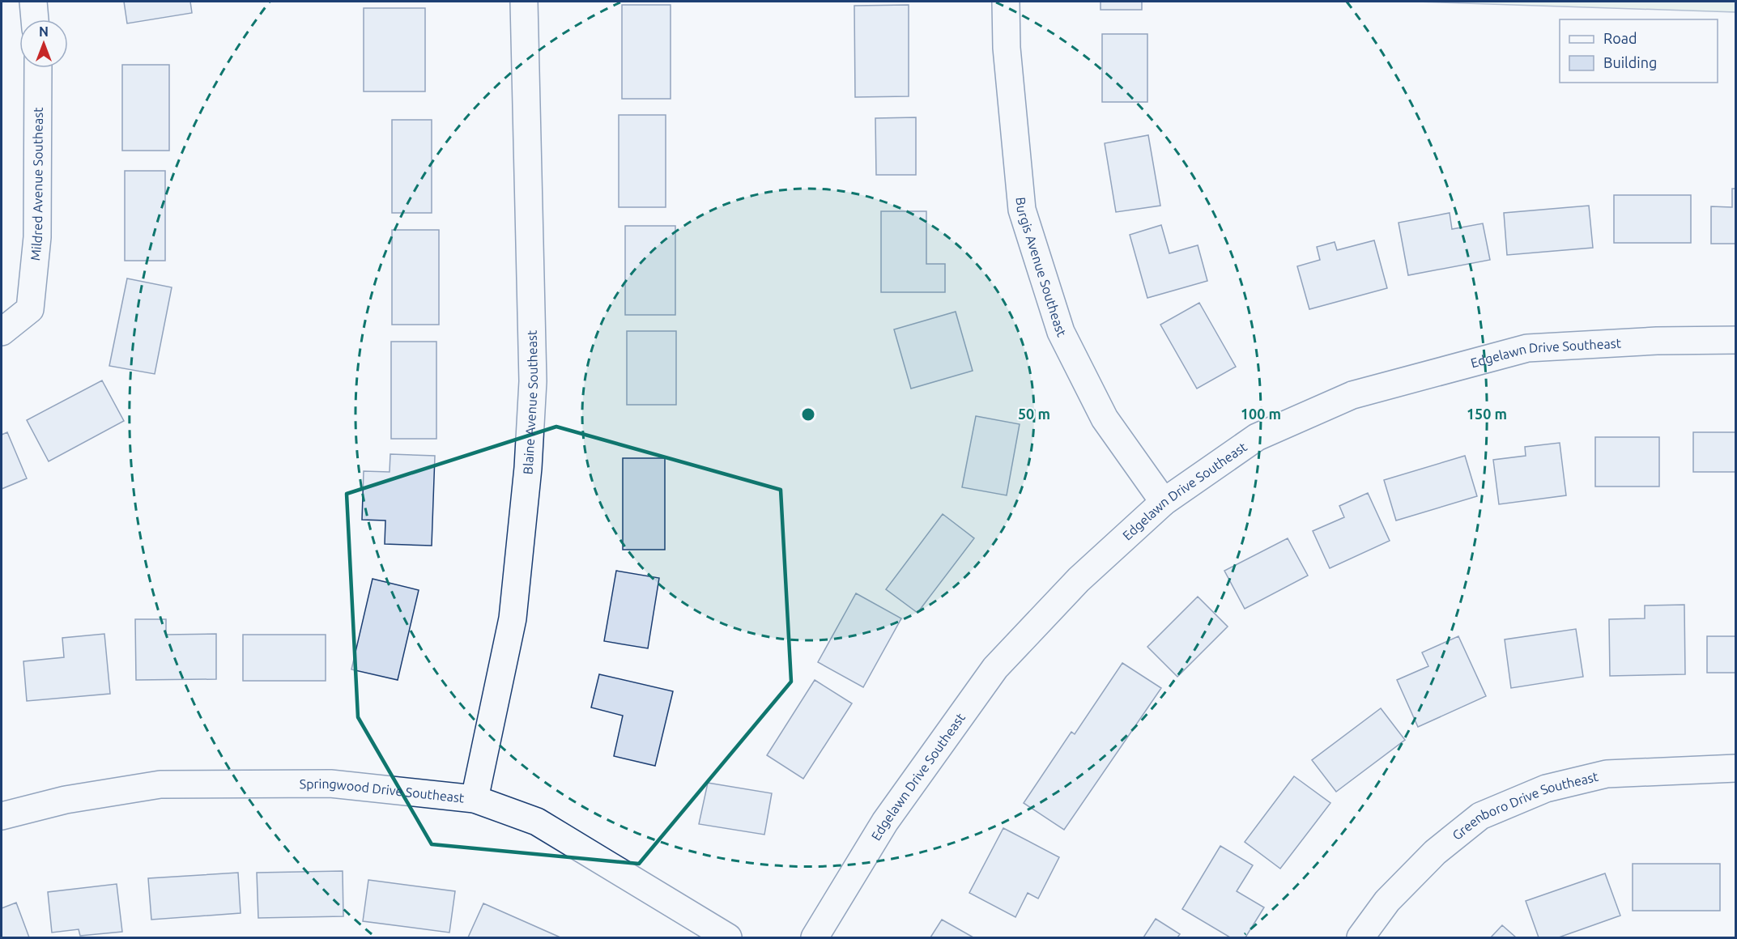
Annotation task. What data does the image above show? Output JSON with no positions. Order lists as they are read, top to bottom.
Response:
{
  "streets": {
    "street": [
      "Mildred Avenue Southeast",
      "Burgis Avenue Southeast",
      "Edgelawn Drive Southeast",
      "Blaine Avenue Southeast",
      "Springwood Drive Southeast",
      "Greenboro Drive Southeast"
    ]
  },
  "crossings": [
    ["Burgis Avenue Southeast", "Edgelawn Drive Southeast"],
    ["Blaine Avenue Southeast", "Springwood Drive Southeast"]
  ],
  "legend": ["Road", "Building"],
  "north": "top",
  "rings": ["50 m", "100 m", "150 m"]
}
